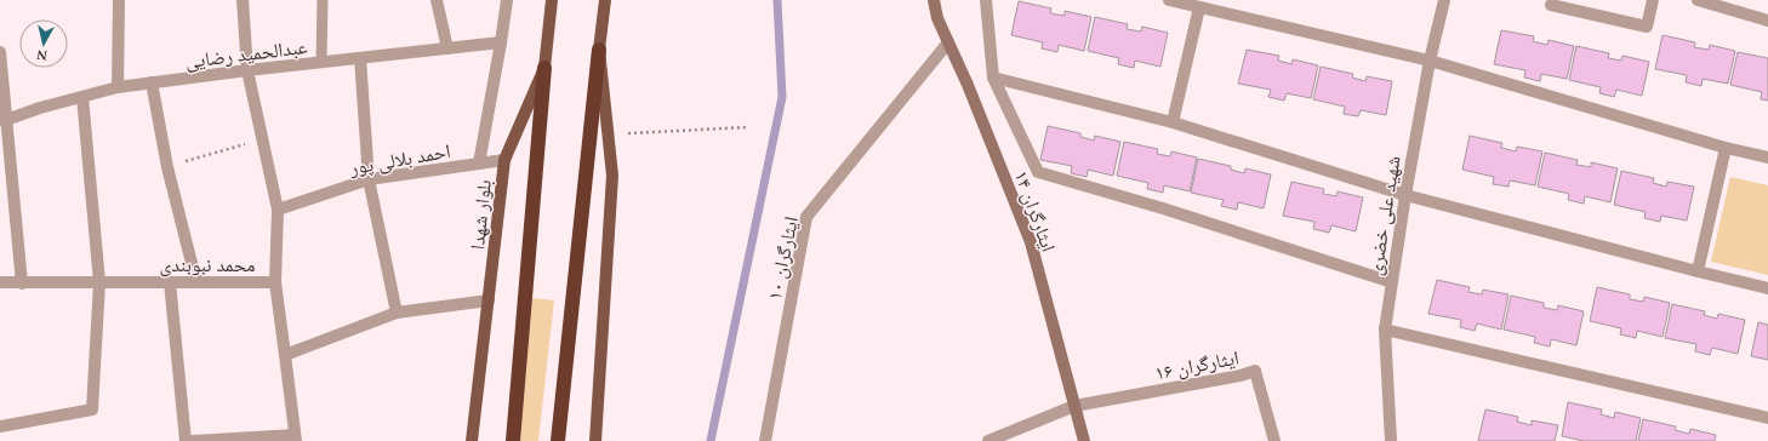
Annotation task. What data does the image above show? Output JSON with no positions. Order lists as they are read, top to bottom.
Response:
{
  "streets": {
    "main road": ["بلوار شهدا"],
    "street": [
      "عبدالحمید رضایی",
      "احمد بلالی پور",
      "ایثارگران ۱۴",
      "شهید علی خضری",
      "ایثارگران ۱۰",
      "محمد نبوبندی",
      "ایثارگران ۱۶"
    ]
  },
  "crossings": [
    ["احمد بلالی پور", "بلوار شهدا"],
    ["ایثارگران ۱۴", "ایثارگران ۱۰"],
    ["ایثارگران ۱۴", "ایثارگران ۱۶"]
  ],
  "north": "bottom"
}
